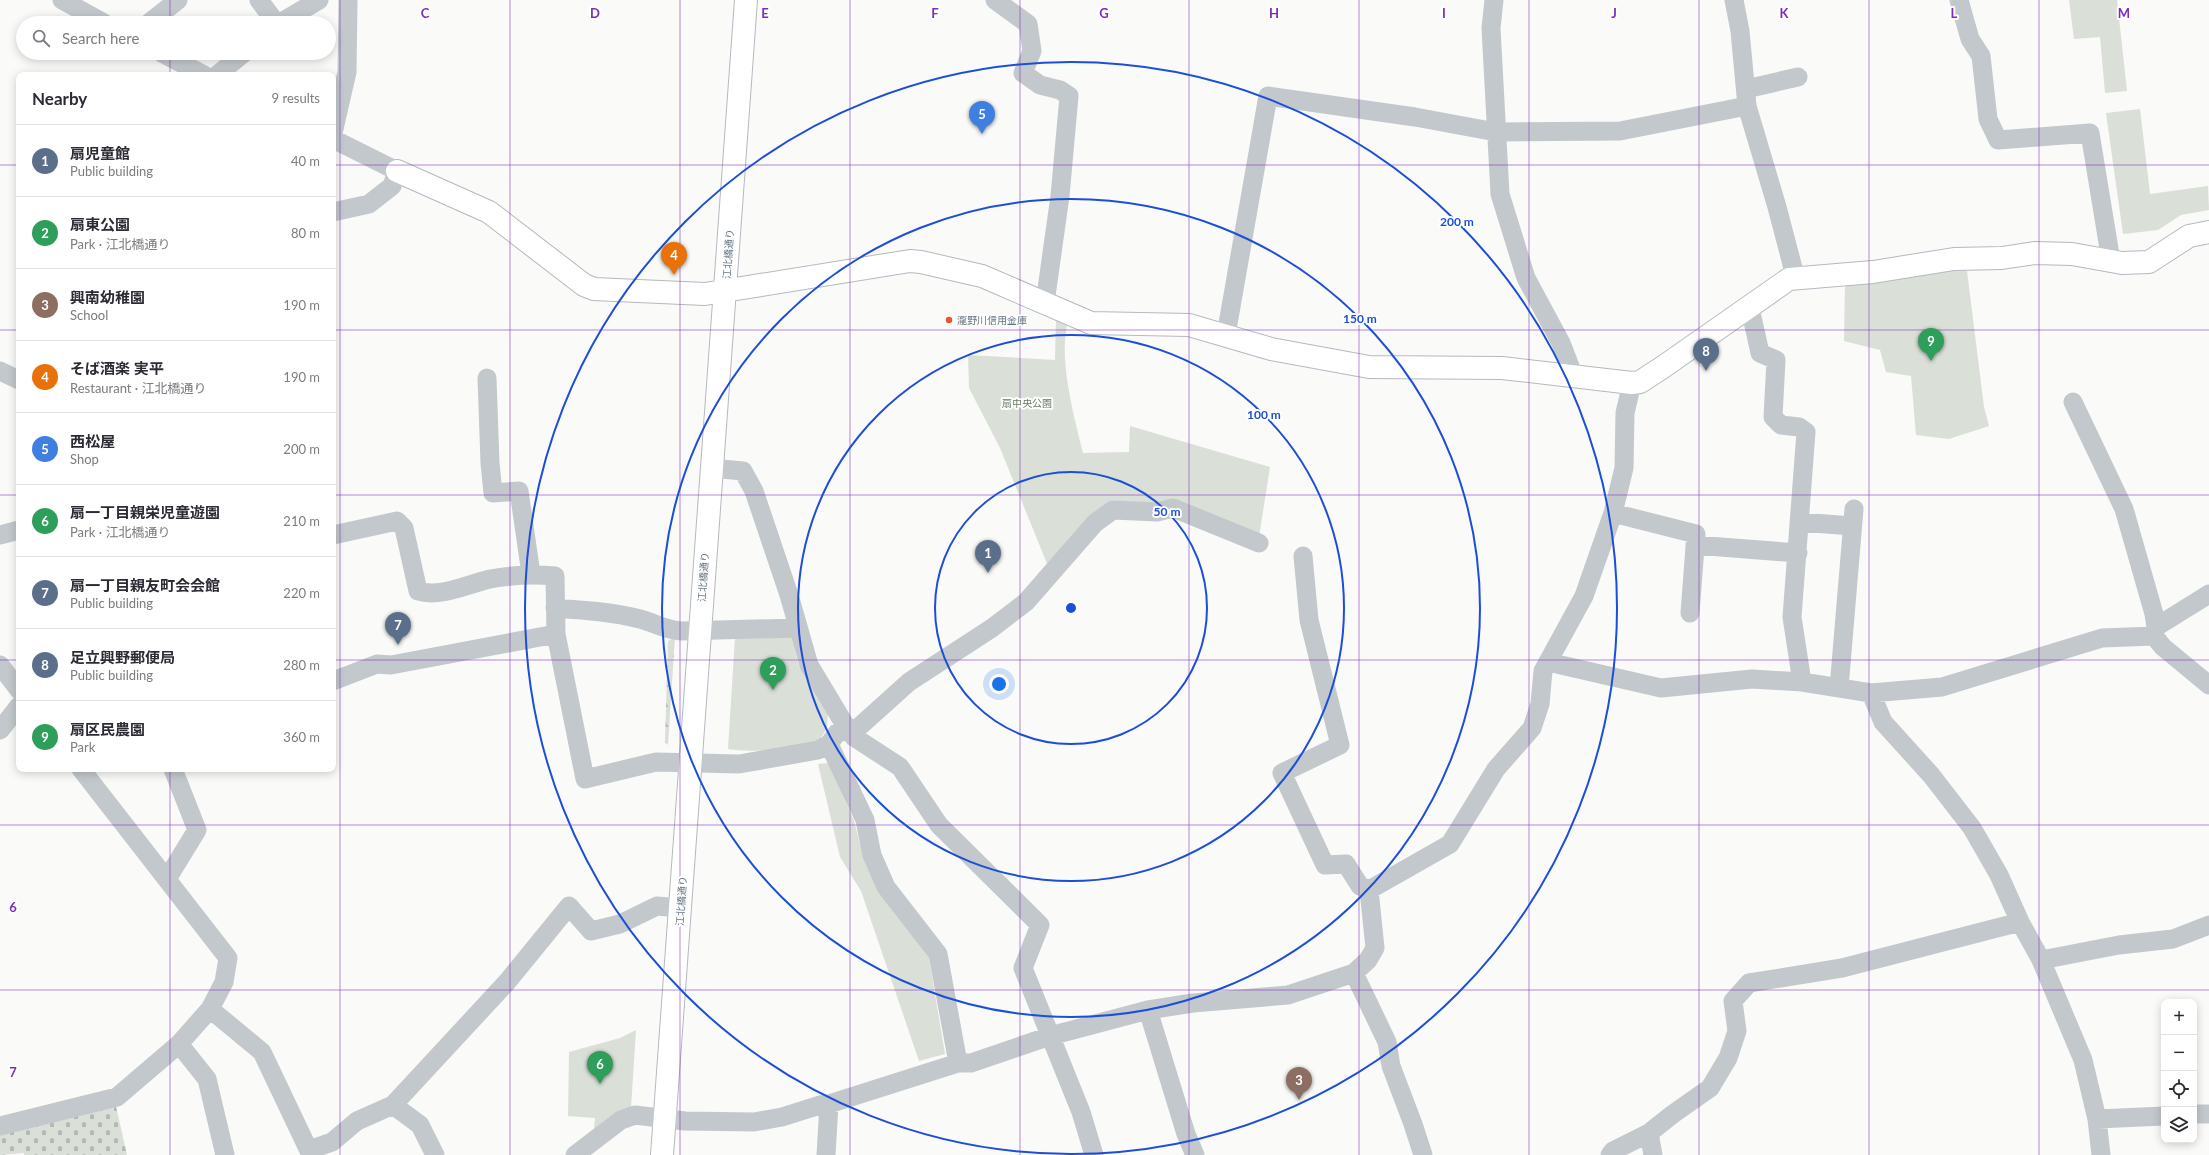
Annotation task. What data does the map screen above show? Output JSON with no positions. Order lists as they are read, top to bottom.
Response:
{
  "streets": {
    "street": ["江北橋通り"]
  },
  "parks": ["扇中央公園"],
  "places": ["瀧野川信用金庫"],
  "page": {
    "search": "Search here",
    "heading": ["Nearby", "9 results"],
    "pins": [
      "5",
      "4",
      "9",
      "8",
      "1",
      "7",
      "2",
      "6",
      "3"
    ],
    "list": [
      {
        "mark": "1",
        "name": "扇児童館",
        "note": "Public building",
        "value": "40 m"
      },
      {
        "mark": "2",
        "name": "扇東公園",
        "note": "Park · 江北橋通り",
        "value": "80 m"
      },
      {
        "mark": "3",
        "name": "興南幼稚園",
        "note": "School",
        "value": "190 m"
      },
      {
        "mark": "4",
        "name": "そば酒楽 実平",
        "note": "Restaurant · 江北橋通り",
        "value": "190 m"
      },
      {
        "mark": "5",
        "name": "西松屋",
        "note": "Shop",
        "value": "200 m"
      },
      {
        "mark": "6",
        "name": "扇一丁目親栄児童遊園",
        "note": "Park · 江北橋通り",
        "value": "210 m"
      },
      {
        "mark": "7",
        "name": "扇一丁目親友町会会館",
        "note": "Public building",
        "value": "220 m"
      },
      {
        "mark": "8",
        "name": "足立興野郵便局",
        "note": "Public building",
        "value": "280 m"
      },
      {
        "mark": "9",
        "name": "扇区民農園",
        "note": "Park",
        "value": "360 m"
      }
    ],
    "map_buttons": ["+", "−"]
  },
  "grid": {
    "columns": [
      "C",
      "D",
      "E",
      "F",
      "G",
      "H",
      "I",
      "J",
      "K",
      "L",
      "M"
    ],
    "rows": ["6", "7"]
  },
  "rings": [
    "200 m",
    "150 m",
    "100 m",
    "50 m"
  ]
}
